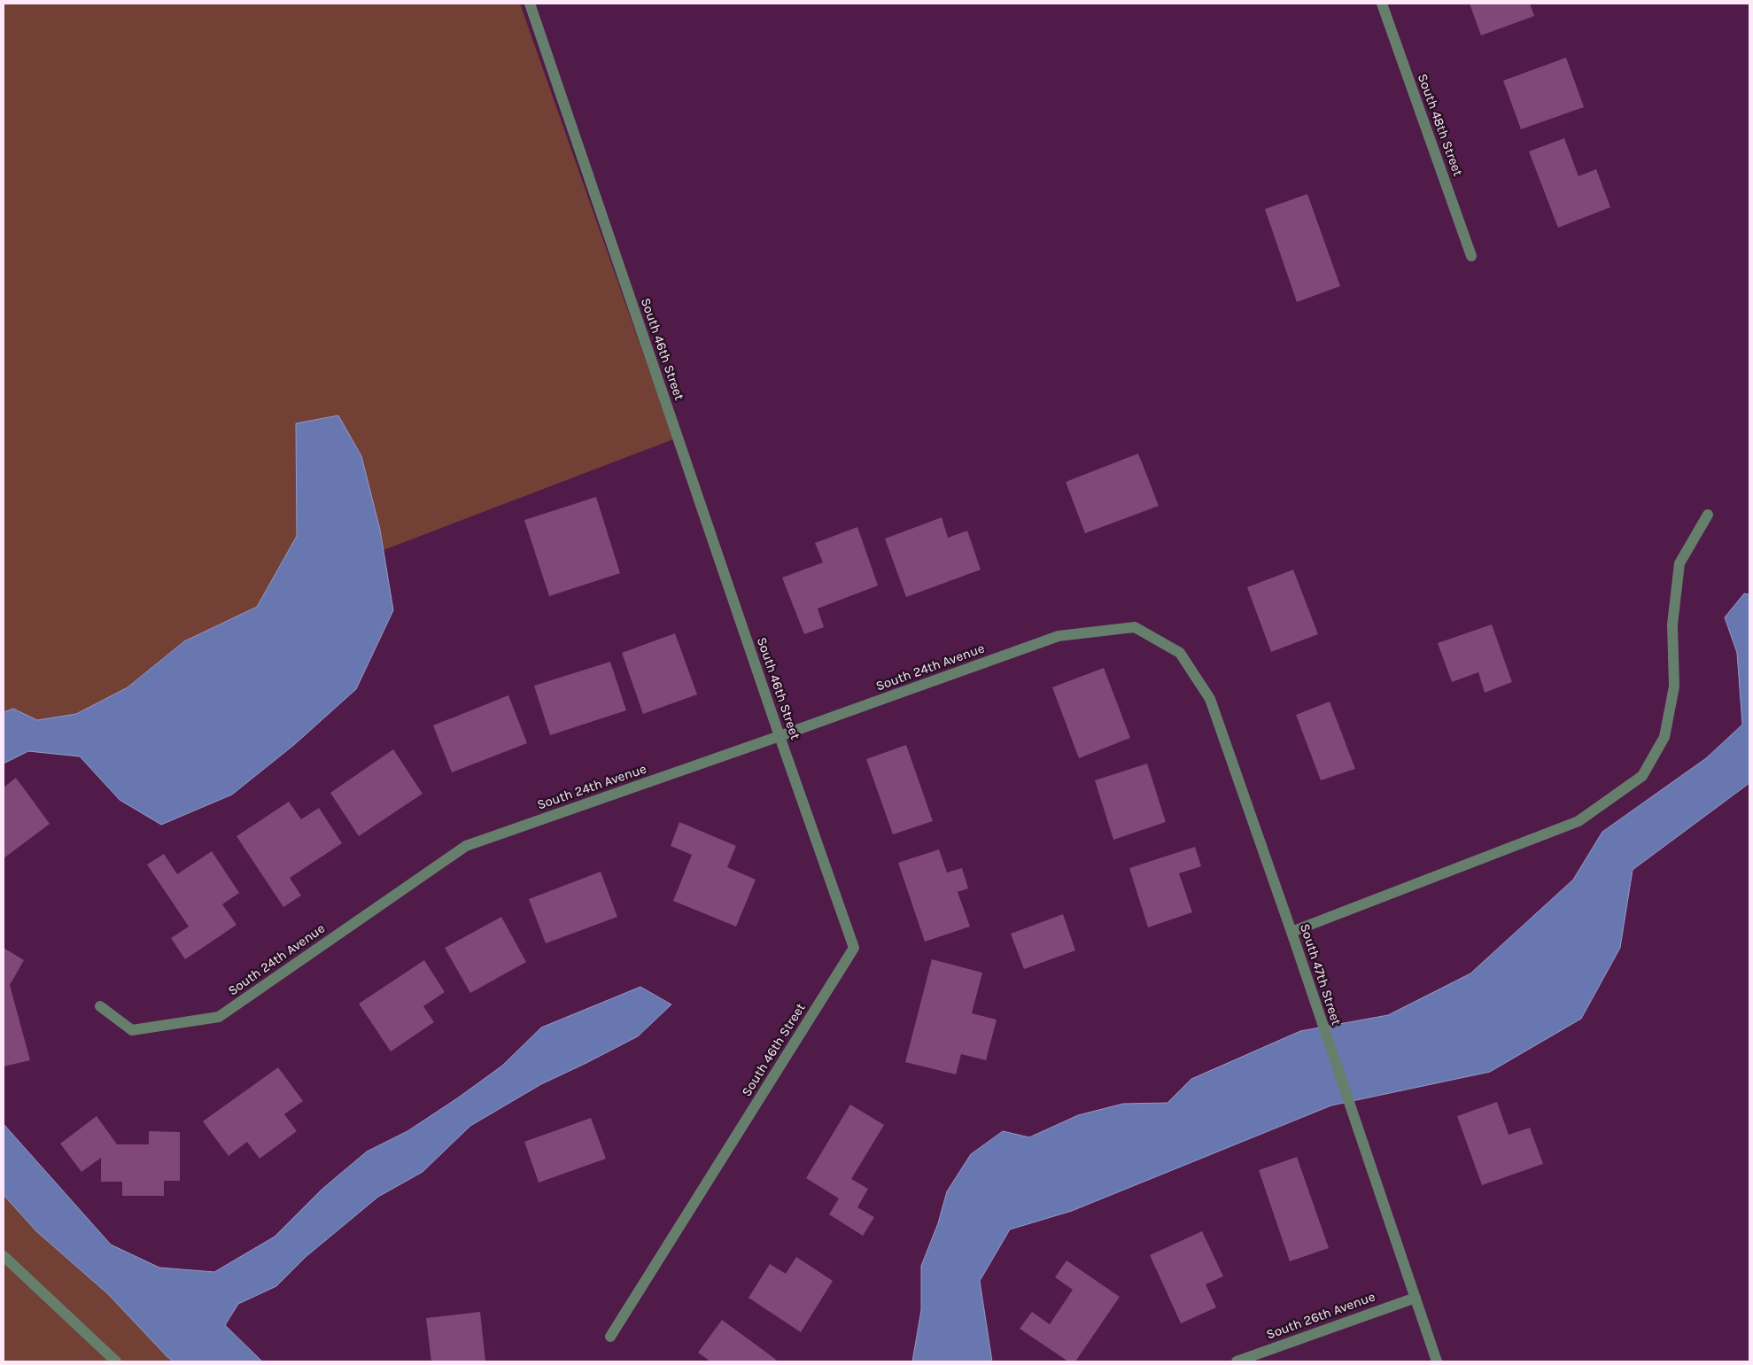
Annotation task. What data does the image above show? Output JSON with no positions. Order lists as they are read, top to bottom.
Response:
{
  "streets": {
    "street": [
      "South 48th Street",
      "South 46th Street",
      "South 24th Avenue",
      "South 47th Street",
      "South 26th Avenue"
    ]
  },
  "crossings": [
    ["South 46th Street", "South 24th Avenue"],
    ["South 24th Avenue", "South 47th Street"],
    ["South 47th Street", "South 26th Avenue"]
  ]
}
